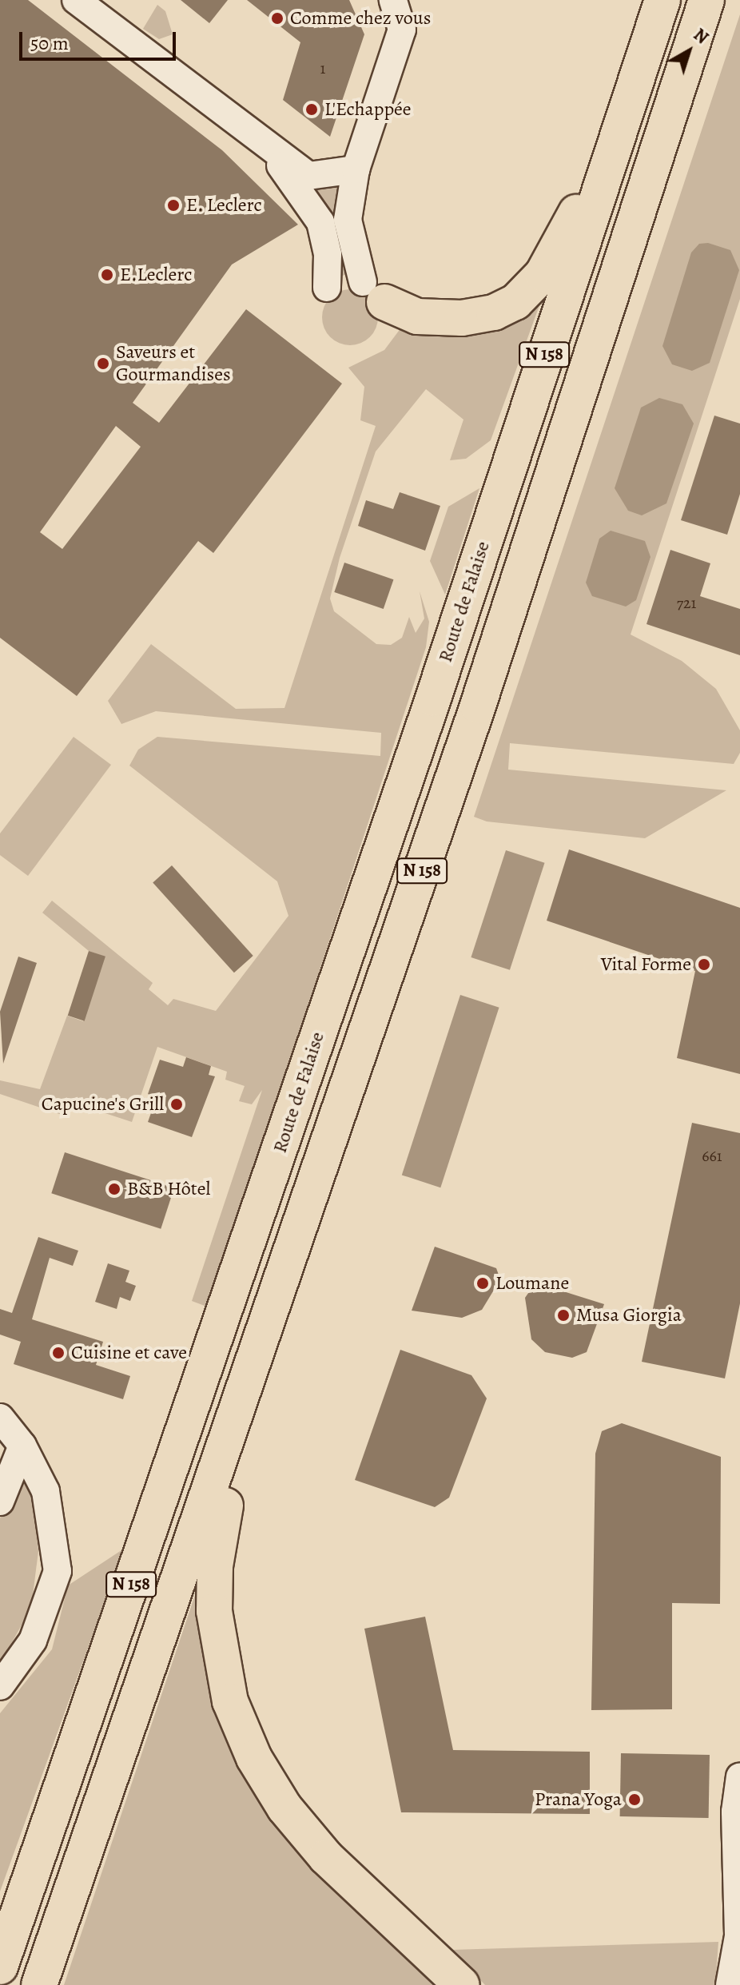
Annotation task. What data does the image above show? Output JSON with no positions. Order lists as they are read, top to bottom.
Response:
{
  "streets": {
    "highway": ["N 158", "Route de Falaise"]
  },
  "crossings": [
    ["N 158", "Route de Falaise"]
  ],
  "places": [
    "Comme chez vous",
    "L'Echappée",
    "E. Leclerc",
    "E.Leclerc",
    "Saveurs et Gourmandises",
    "Vital Forme",
    "Capucine's Grill",
    "B&B Hôtel",
    "Loumane",
    "Musa Giorgia",
    "Cuisine et cave",
    "Prana Yoga"
  ],
  "house_numbers": ["1", "721", "661"],
  "scale_bar": "50 m",
  "north": "top right"
}
